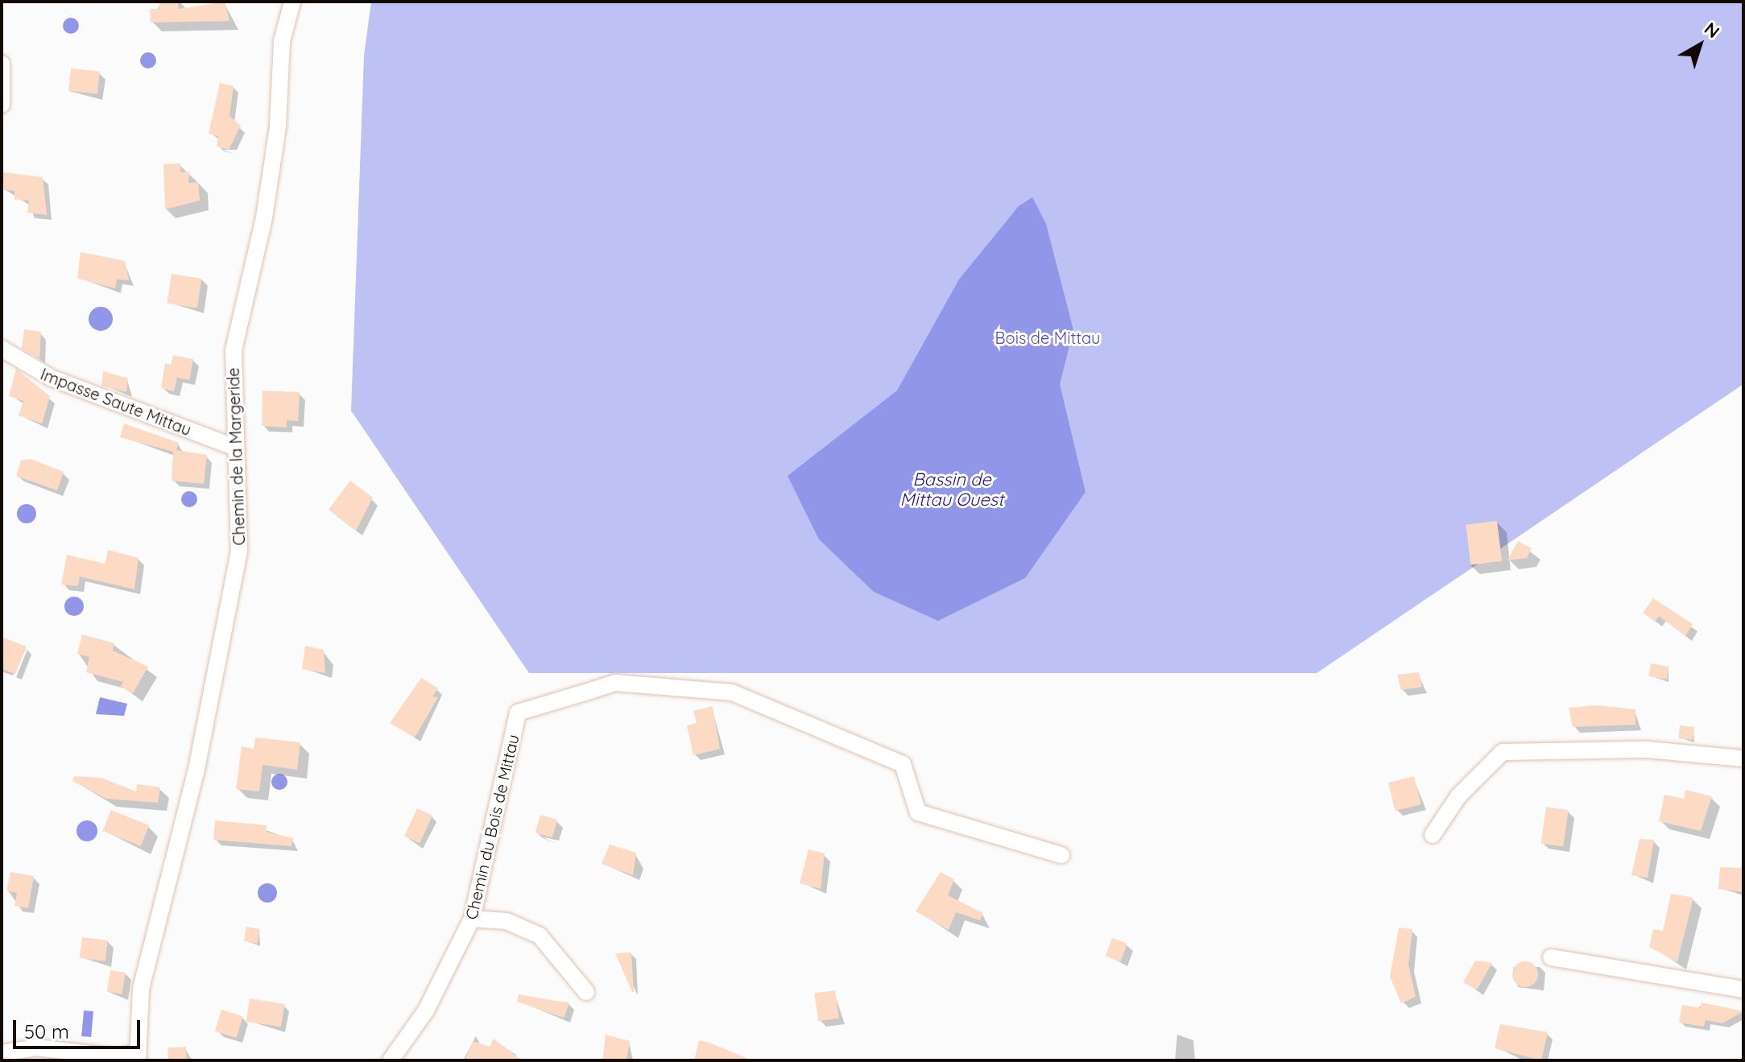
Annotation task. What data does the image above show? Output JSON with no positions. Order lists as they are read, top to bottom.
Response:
{
  "streets": {
    "street": ["Impasse Saute Mittau", "Chemin de la Margeride", "Chemin du Bois de Mittau"]
  },
  "crossings": [
    ["Impasse Saute Mittau", "Chemin de la Margeride"]
  ],
  "water": ["Bassin de Mittau Ouest"],
  "parks": ["Bois de Mittau"],
  "scale_bar": "50 m",
  "north": "top right"
}
